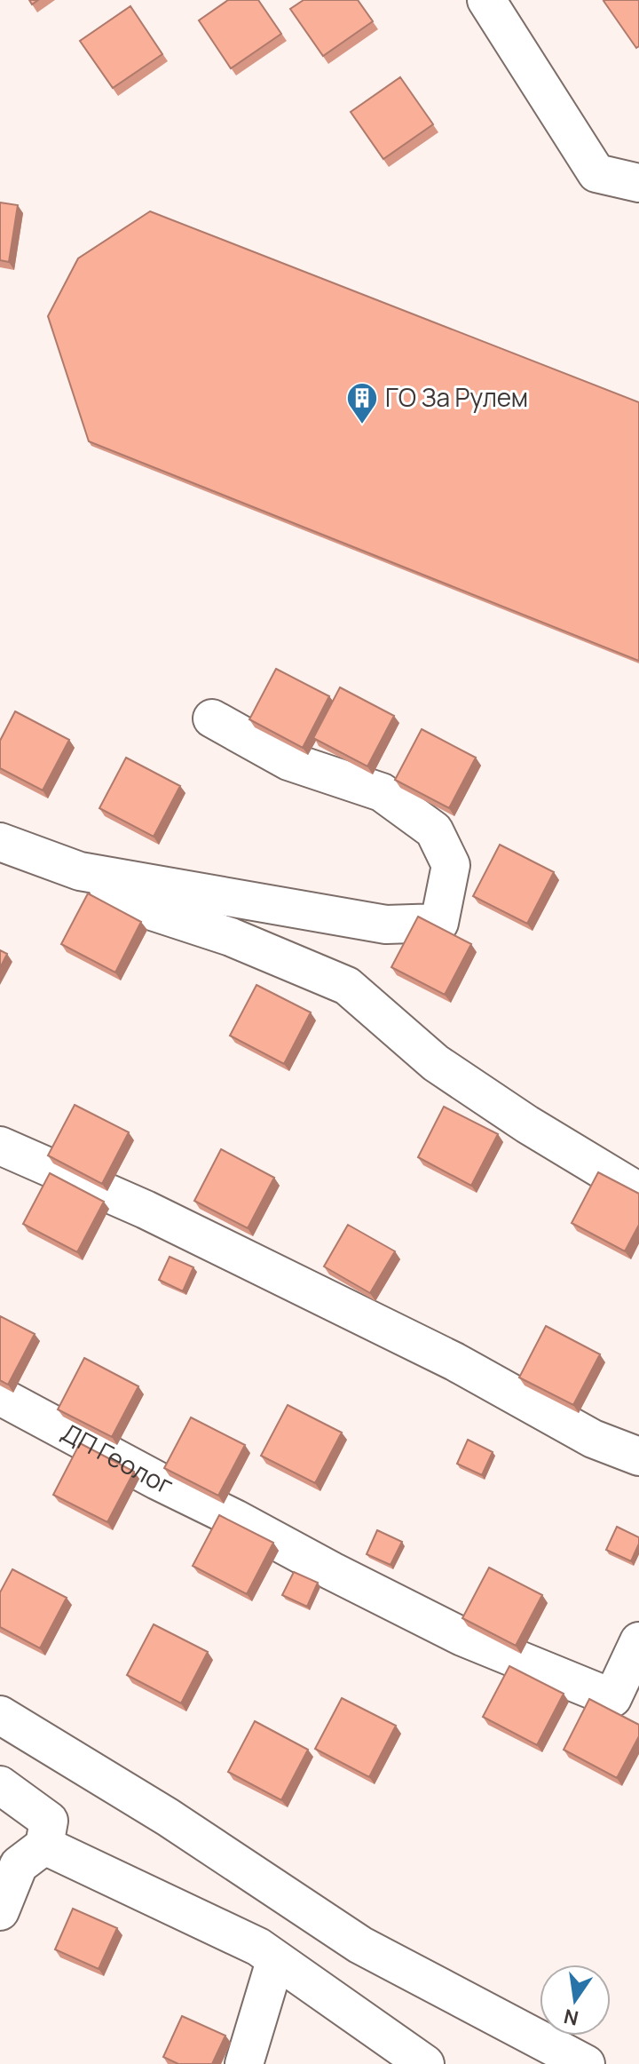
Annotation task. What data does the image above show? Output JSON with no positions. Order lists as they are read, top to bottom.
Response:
{
  "streets": {
    "street": ["ДП Геолог"]
  },
  "places": {
    "building": ["ГО За Рулем"]
  },
  "north": "bottom"
}
